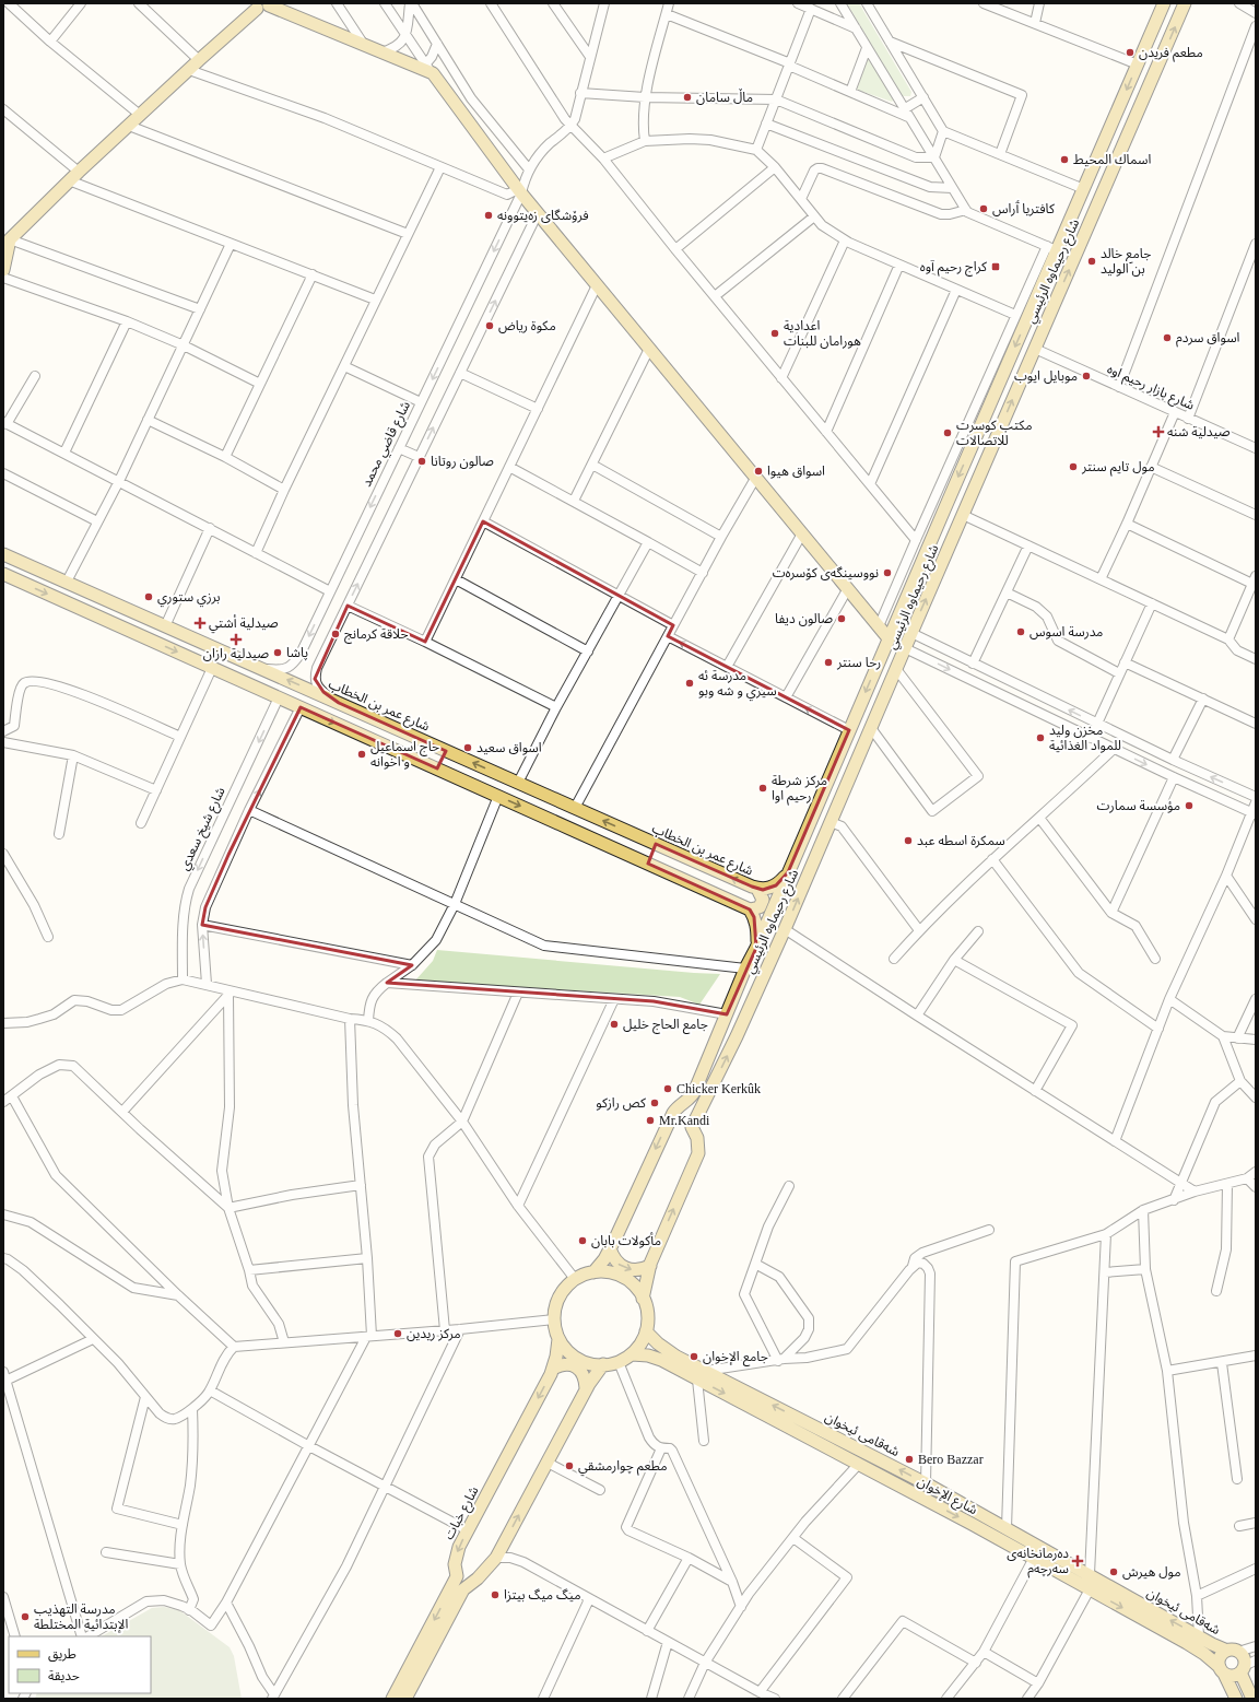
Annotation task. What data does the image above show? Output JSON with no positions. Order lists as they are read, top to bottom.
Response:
{
  "streets": {
    "main road": [
      "شارع رحيماوه الرئيسي",
      "شارع عمر بن الخطاب",
      "شەقامی ئیخوان",
      "شارع الإخوان",
      "شارع خبات"
    ],
    "street": ["شارع بازار رحيم اوه", "شارع قاضي محمد", "شارع شيخ سعدي"]
  },
  "crossings": [
    ["شارع رحيماوه الرئيسي", "شارع بازار رحيم اوه"],
    ["شارع رحيماوه الرئيسي", "شارع عمر بن الخطاب"],
    ["شارع رحيماوه الرئيسي", "شەقامی ئیخوان"],
    ["شارع رحيماوه الرئيسي", "شارع الإخوان"],
    ["شارع رحيماوه الرئيسي", "شارع خبات"],
    ["شارع قاضي محمد", "شارع عمر بن الخطاب"],
    ["شەقامی ئیخوان", "شارع الإخوان"],
    ["شەقامی ئیخوان", "شارع خبات"],
    ["شارع الإخوان", "شارع خبات"]
  ],
  "one_way": ["شەقامی ئیخوان", "شارع الإخوان"],
  "places": {
    "other": [
      "مطعم فريدن",
      "ماڵ سامان",
      "اسماك المحيط",
      "كافتريا ٲراس",
      "فرۆشگای زەیتوونە",
      "جامع خالد بن الوليد",
      "مكوة رياض",
      "اعدادية هورامان للبنات",
      "اسواق سردم",
      "موبايل ايوب",
      "مكتب كوسرت للاتصالات",
      "صالون روتانا",
      "مول تايم سنتر",
      "اسواق هيوا",
      "نووسینگەی کۆسرەت",
      "برزي ستوري",
      "صالون ديفا",
      "مدرسة اسوس",
      "حلاقة كرمانج",
      "پاشا",
      "رحا سنتر",
      "مدرسة ئه سيري و شه وبو",
      "مخزن وليد للمواد الغذائية",
      "اسواق سعيد",
      "حاج اسماعيل و اخوانه",
      "مركز شرطة رحيم اوا",
      "مؤسسة سمارت",
      "سمكرة اسطه عبد",
      "جامع الحاج خليل",
      "Chicker Kerkûk",
      "كص رازكو",
      "Mr.Kandi",
      "مأكولات بابان",
      "مركز ريدين",
      "جامع الإخوان",
      "Bero Bazzar",
      "مطعم چوارمشقي",
      "مول هيرش",
      "ميگ ميگ بيتزا",
      "مدرسة التهذيب الإبتدائية المختلطة"
    ],
    "transit": ["كراج رحيم آوه"],
    "health": [
      "صيدلية شنه",
      "صيدلية أشتي",
      "صيدلية رازان",
      "دەرمانخانەی سەرچەم"
    ]
  },
  "legend": ["طريق", "حديقة"]
}
